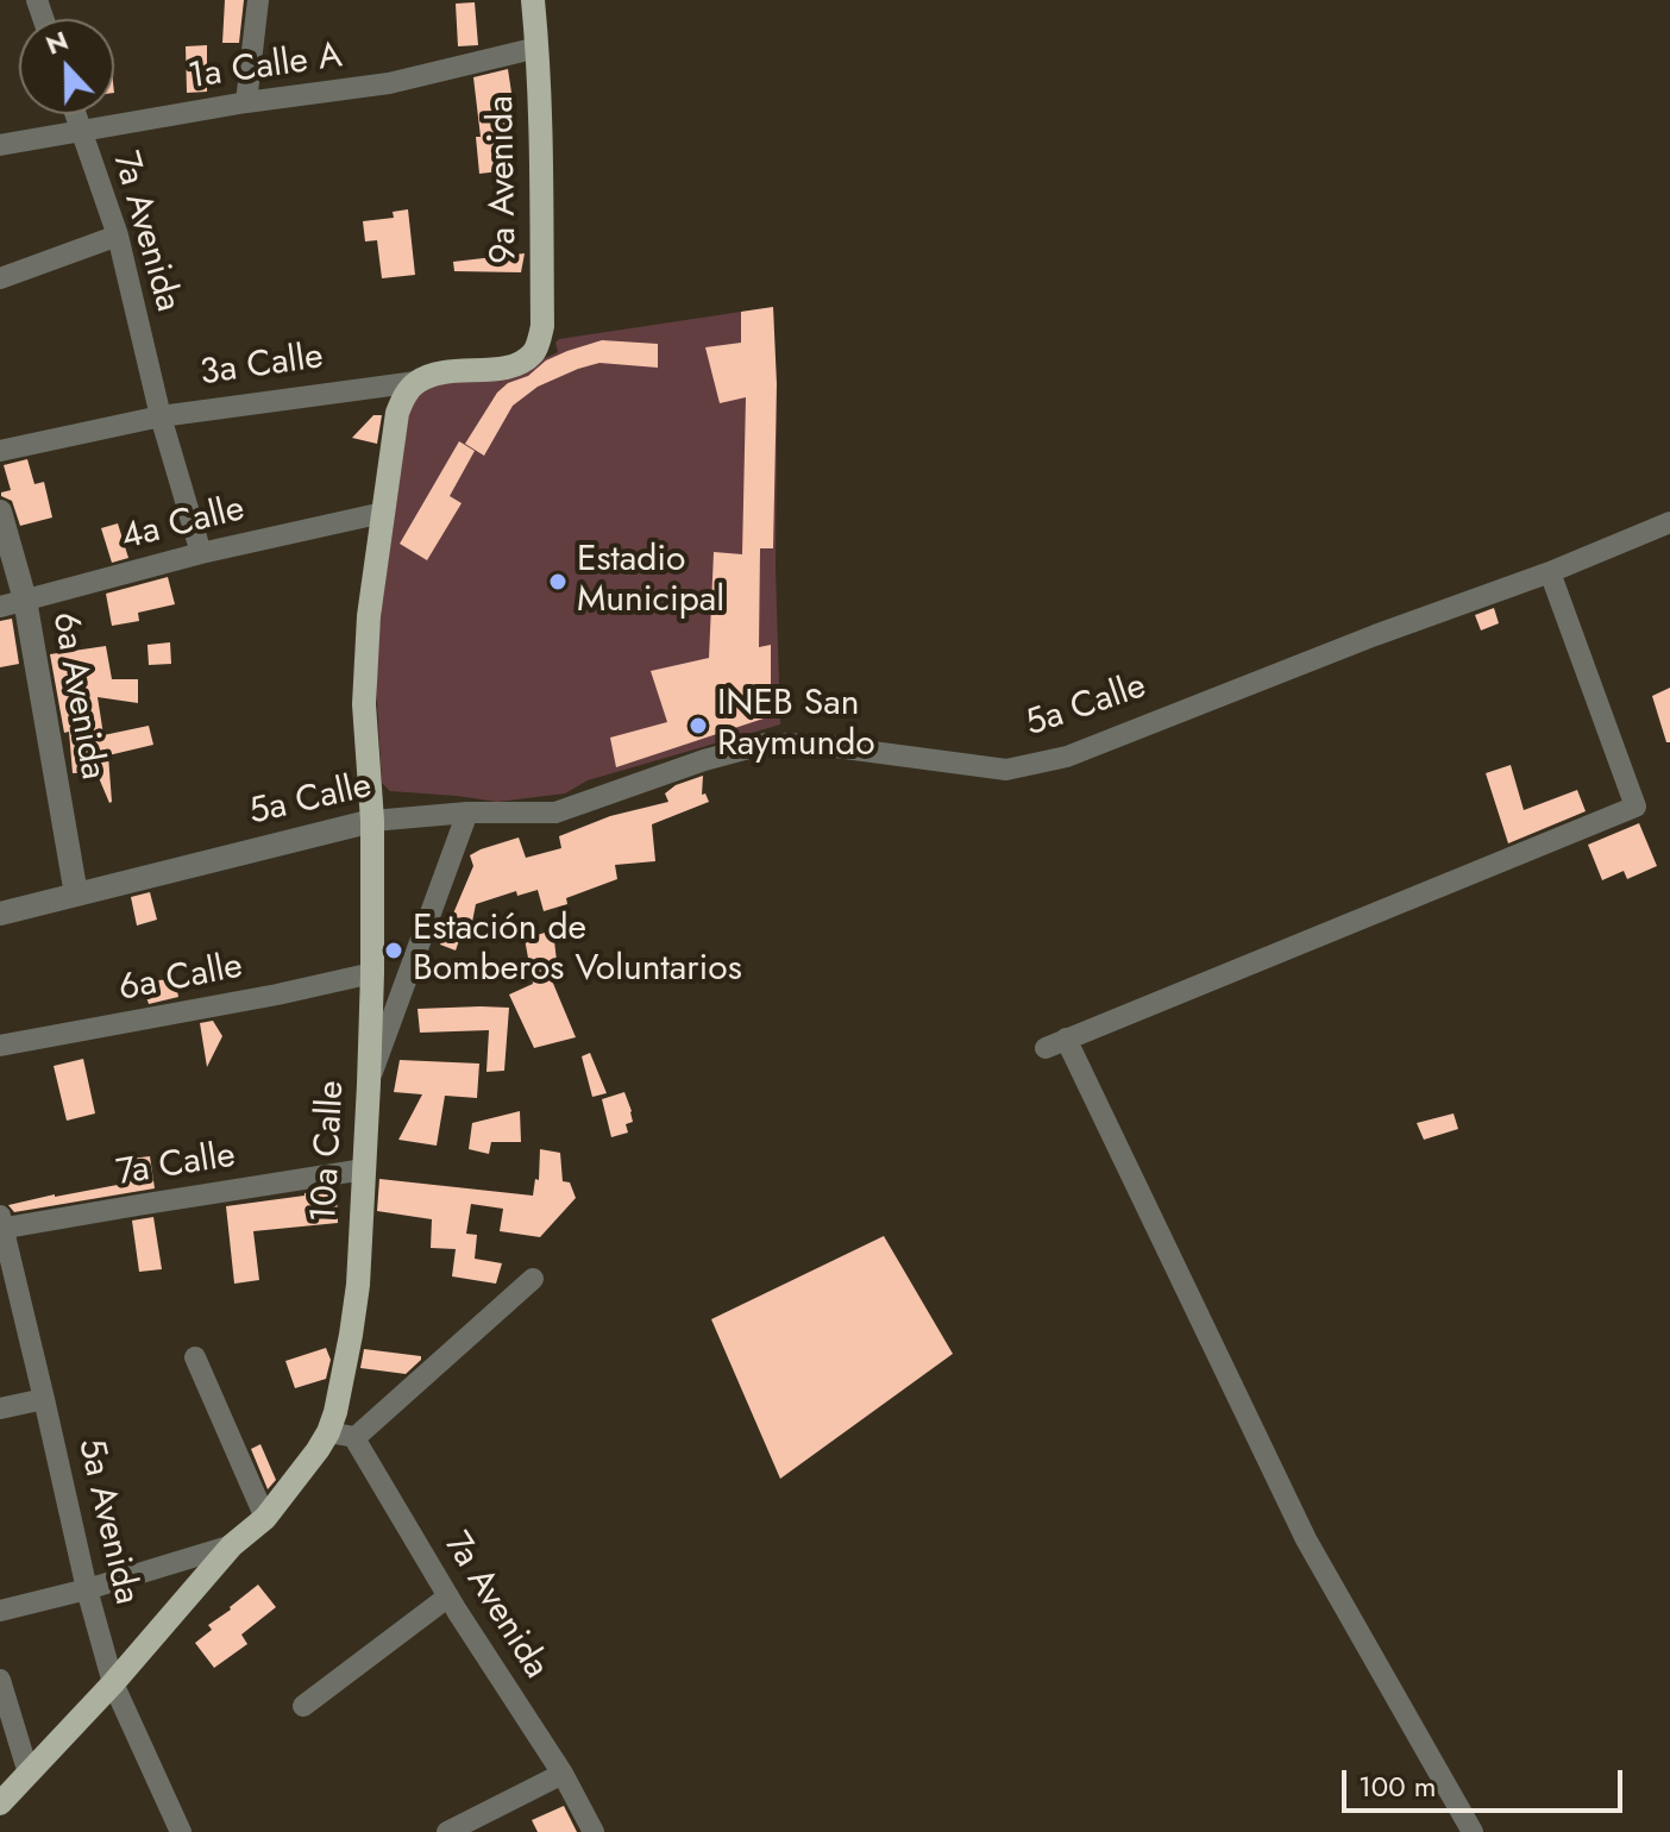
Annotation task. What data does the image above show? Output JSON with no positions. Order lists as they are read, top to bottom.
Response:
{
  "streets": {
    "main road": ["9a Avenida", "3a Calle", "10a Calle"],
    "street": [
      "1a Calle A",
      "7a Avenida",
      "4a Calle",
      "6a Avenida",
      "5a Calle",
      "6a Calle",
      "7a Calle",
      "5a Avenida"
    ]
  },
  "crossings": [
    ["1a Calle A", "9a Avenida"],
    ["1a Calle A", "7a Avenida"],
    ["9a Avenida", "3a Calle"],
    ["7a Avenida", "3a Calle"],
    ["7a Avenida", "4a Calle"],
    ["3a Calle", "10a Calle"],
    ["4a Calle", "6a Avenida"],
    ["4a Calle", "10a Calle"],
    ["6a Avenida", "5a Calle"],
    ["5a Calle", "10a Calle"],
    ["6a Calle", "10a Calle"],
    ["10a Calle", "7a Calle"],
    ["10a Calle", "5a Avenida"],
    ["7a Calle", "5a Avenida"]
  ],
  "places": ["Estadio Municipal", "INEB San Raymundo", "Estación de Bomberos Voluntarios"],
  "scale_bar": "100 m",
  "north": "top"
}
